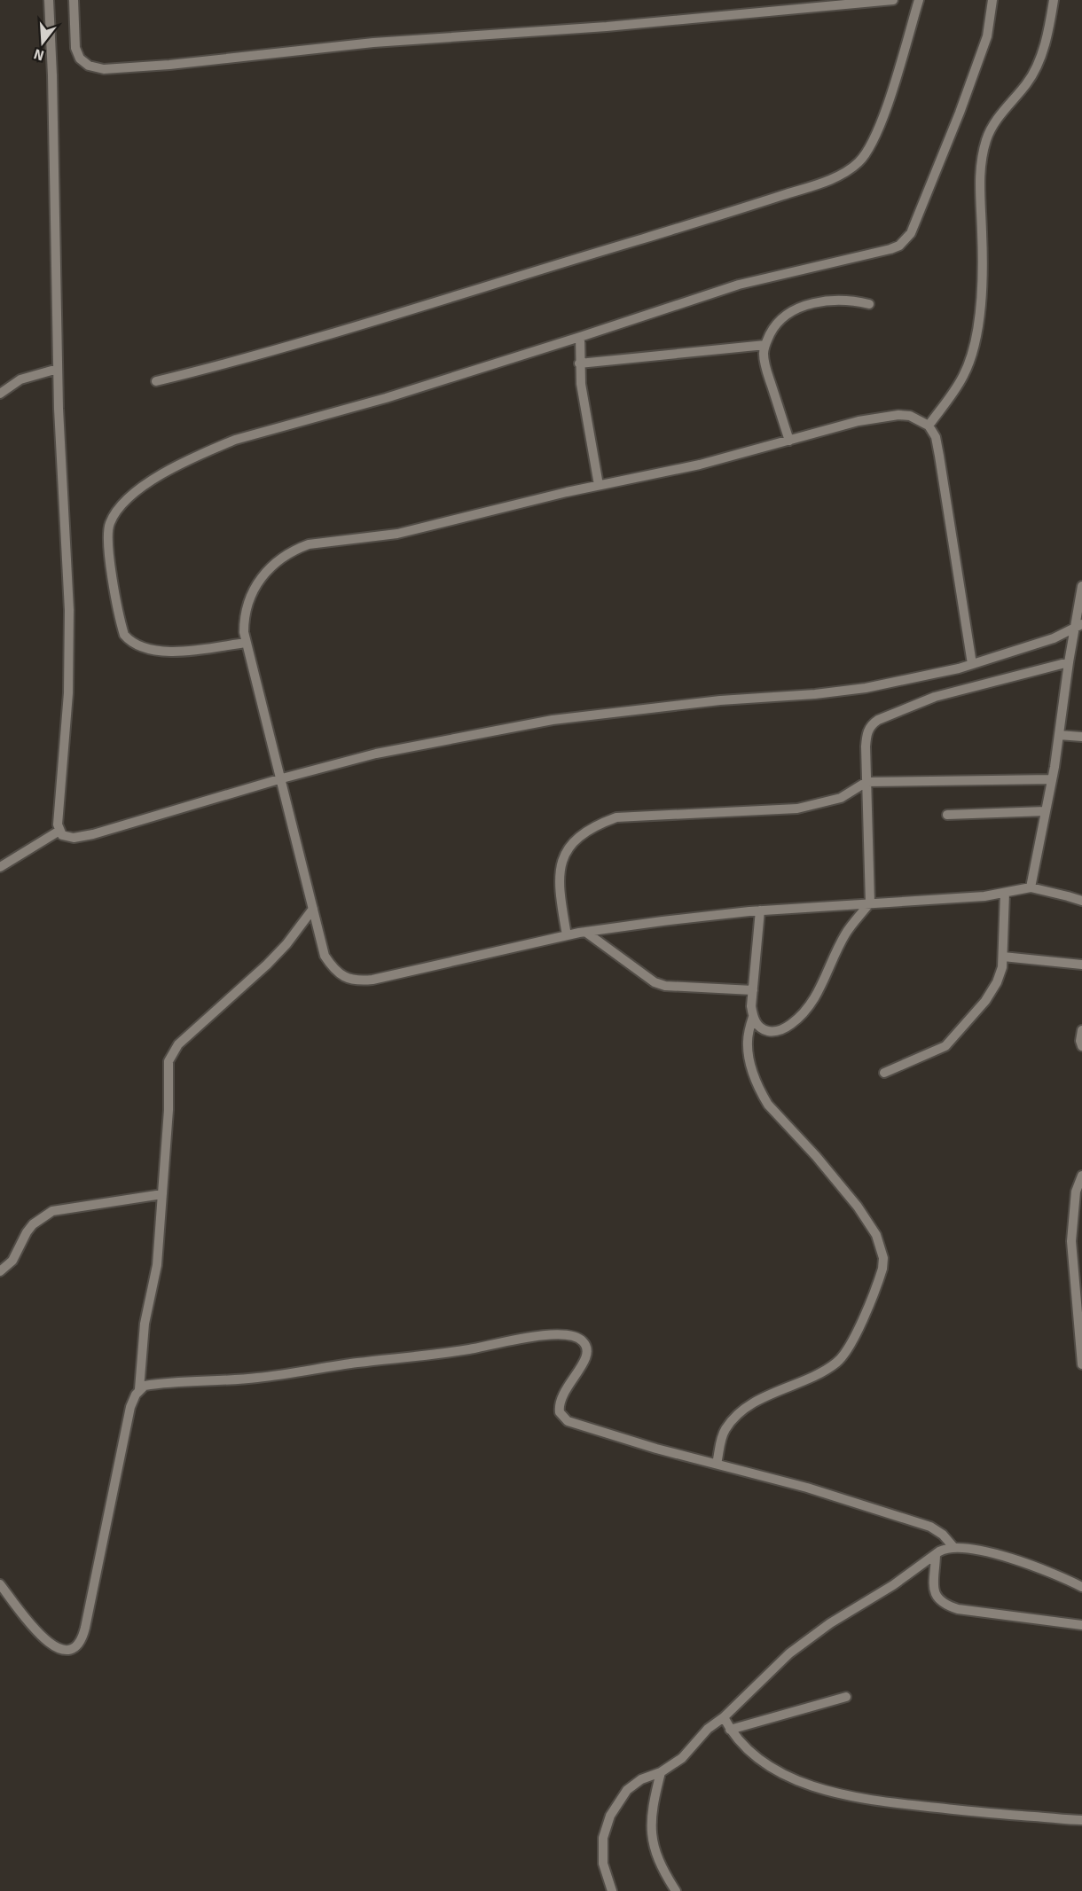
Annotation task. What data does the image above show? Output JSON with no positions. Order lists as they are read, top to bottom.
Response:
{
  "north": "bottom"
}
